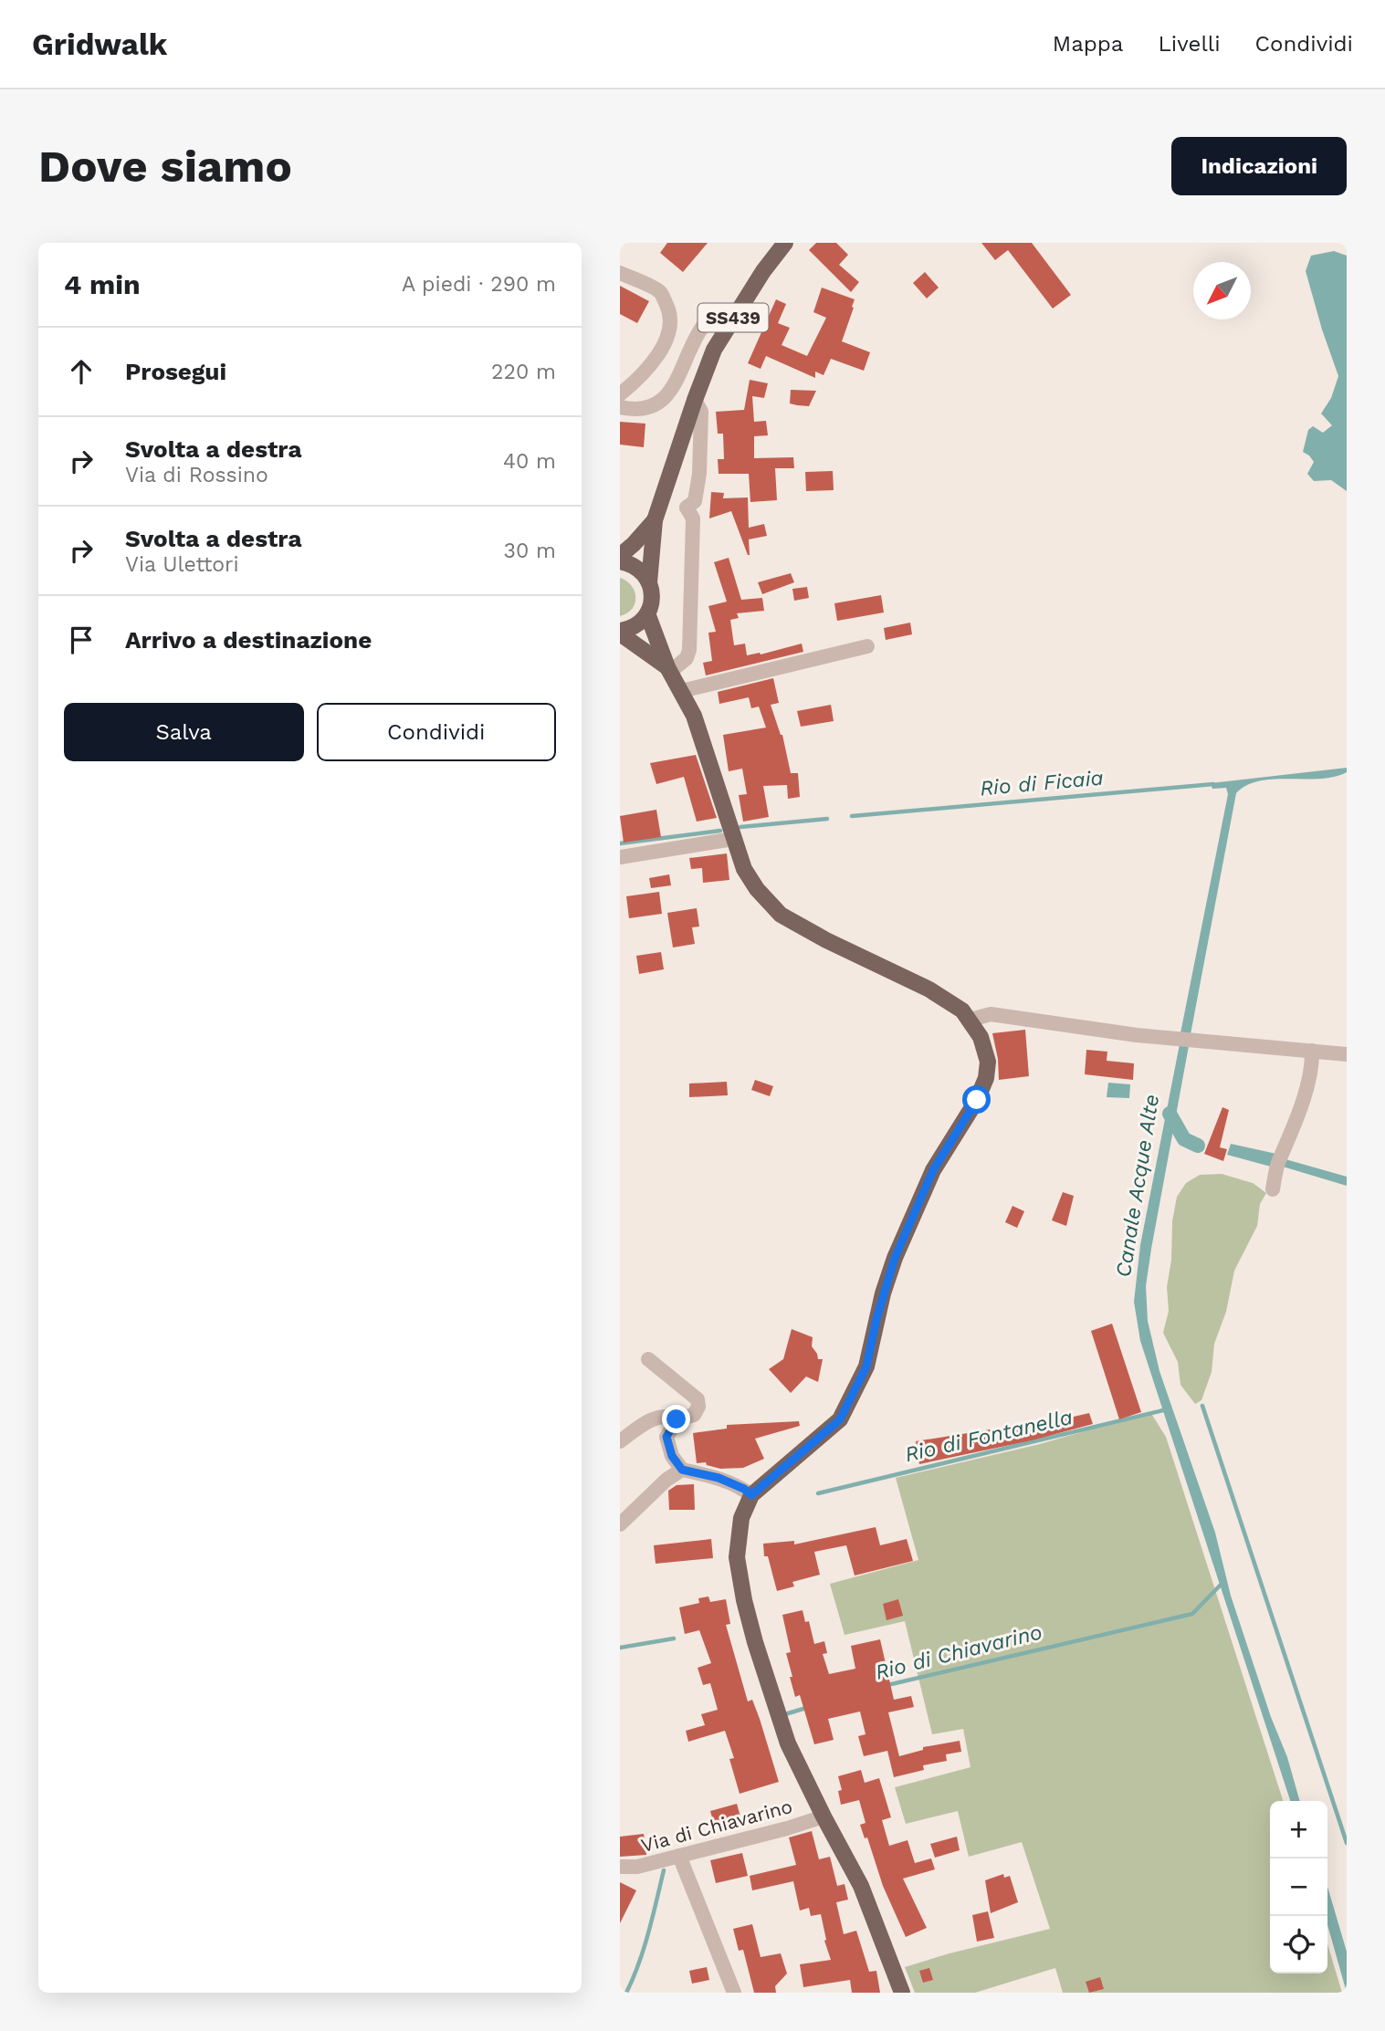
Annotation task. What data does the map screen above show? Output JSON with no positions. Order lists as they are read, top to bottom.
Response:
{
  "streets": {
    "main road": ["SS439"],
    "street": ["Via di Chiavarino"]
  },
  "water": [
    "Rio di Ficaia",
    "Canale Acque Alte",
    "Rio di Fontanella",
    "Rio di Chiavarino"
  ],
  "north": "bottom left",
  "page": {
    "header": "Gridwalk",
    "nav": ["Mappa", "Livelli", "Condividi"],
    "buttons": [
      "Indicazioni",
      ["Salva", "Condividi"]
    ],
    "title": "Dove siamo",
    "heading": ["4 min", "A piedi · 290 m"],
    "list": [
      ["Prosegui", "220 m"],
      ["Svolta a destra", "Via di Rossino", "40 m"],
      ["Svolta a destra", "Via Ulettori", "30 m"],
      "Arrivo a destinazione"
    ],
    "map_buttons": ["+", "−"]
  }
}
